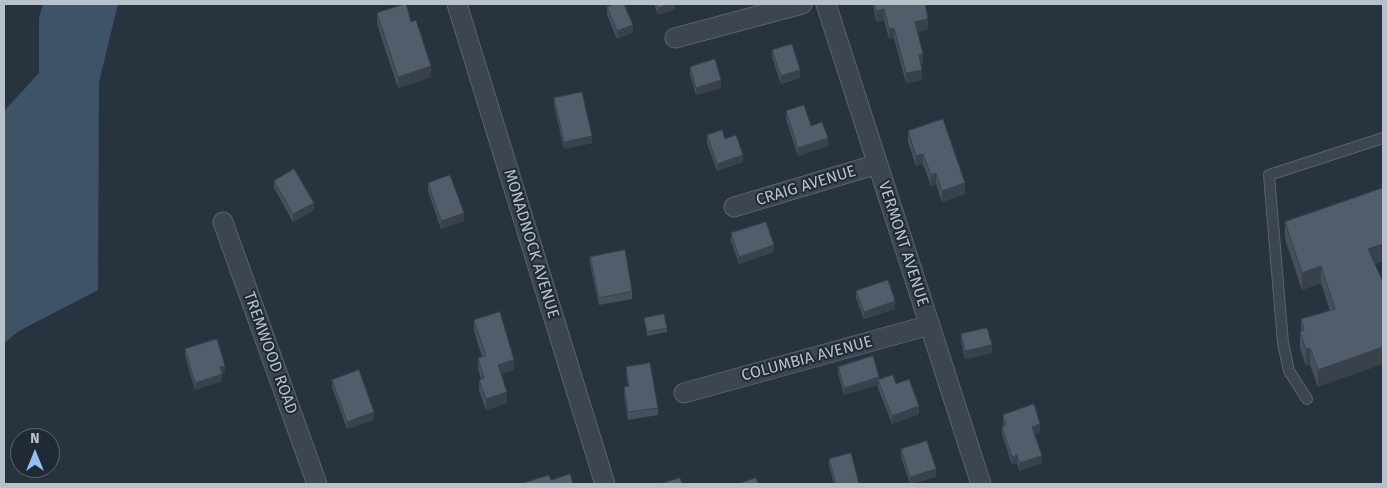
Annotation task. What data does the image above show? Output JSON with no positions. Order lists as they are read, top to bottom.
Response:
{
  "streets": {
    "street": [
      "CRAIG AVENUE",
      "MONADNOCK AVENUE",
      "VERMONT AVENUE",
      "TREMWOOD ROAD",
      "COLUMBIA AVENUE"
    ]
  },
  "crossings": [
    ["CRAIG AVENUE", "VERMONT AVENUE"],
    ["VERMONT AVENUE", "COLUMBIA AVENUE"]
  ],
  "north": "top"
}
